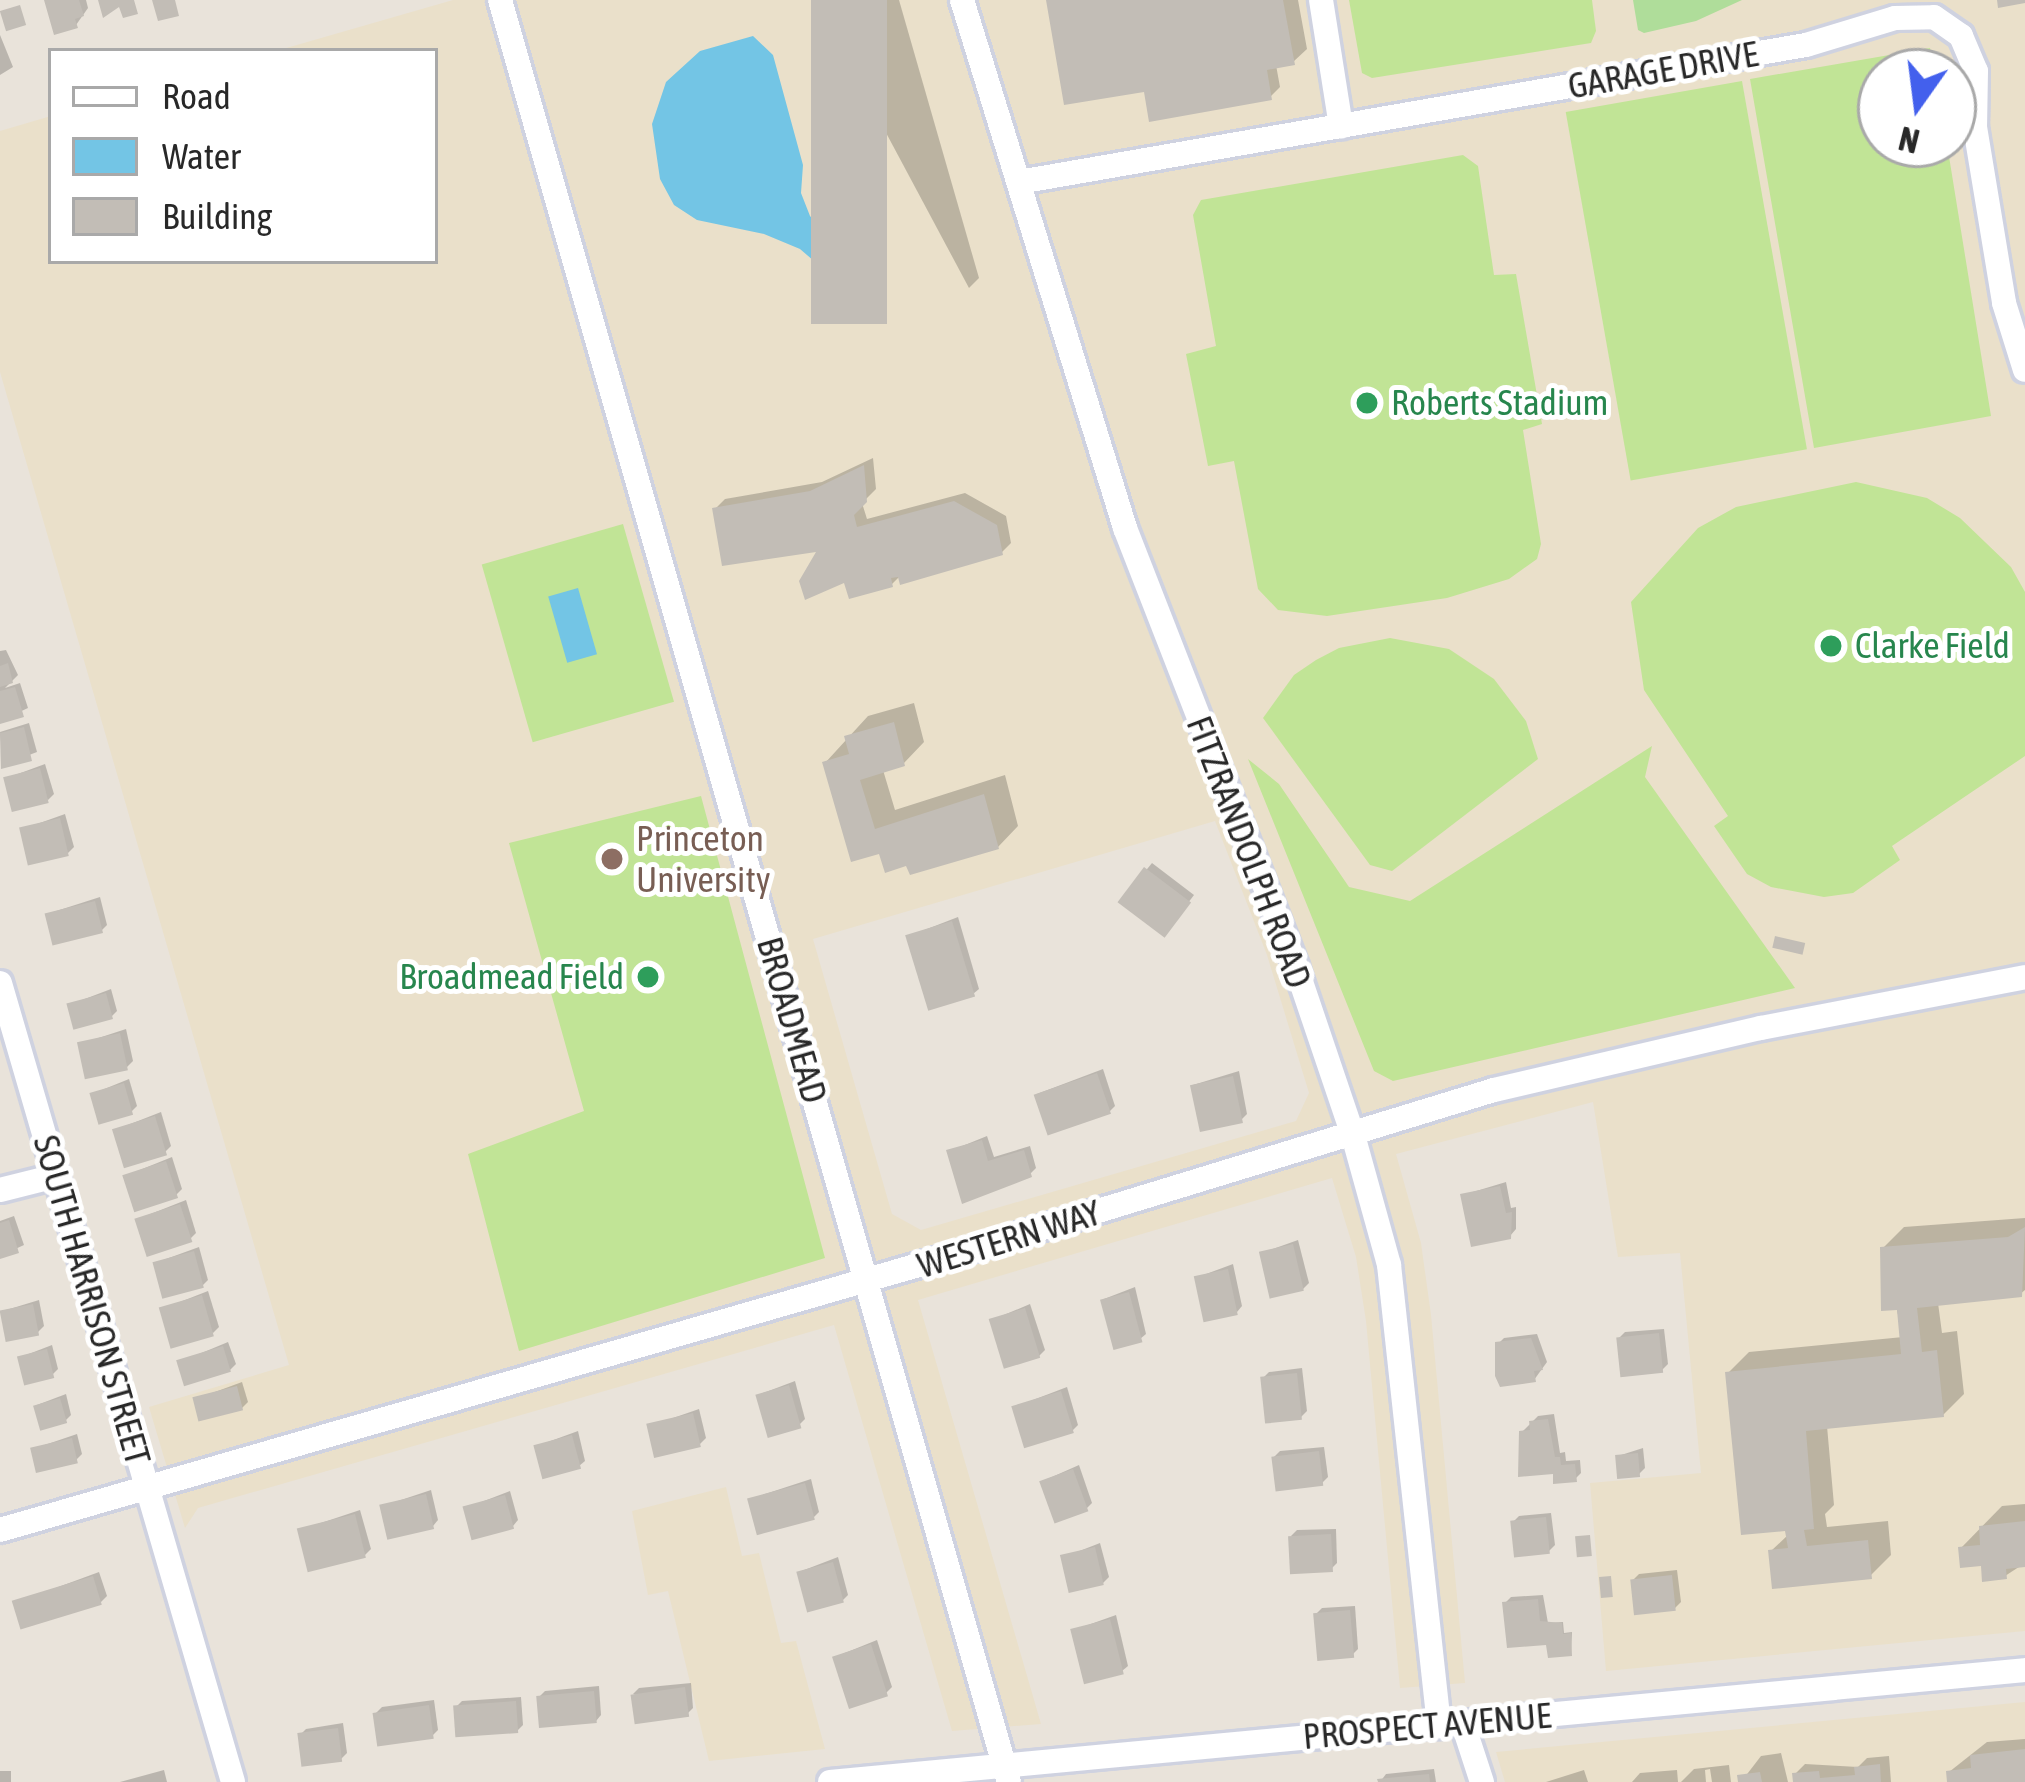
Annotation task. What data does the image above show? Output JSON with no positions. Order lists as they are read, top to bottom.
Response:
{
  "streets": {
    "street": [
      "GARAGE DRIVE",
      "FITZRANDOLPH ROAD",
      "BROADMEAD",
      "WESTERN WAY",
      "SOUTH HARRISON STREET",
      "PROSPECT AVENUE"
    ]
  },
  "crossings": [
    ["GARAGE DRIVE", "FITZRANDOLPH ROAD"],
    ["FITZRANDOLPH ROAD", "WESTERN WAY"],
    ["FITZRANDOLPH ROAD", "PROSPECT AVENUE"],
    ["BROADMEAD", "WESTERN WAY"],
    ["BROADMEAD", "PROSPECT AVENUE"],
    ["WESTERN WAY", "SOUTH HARRISON STREET"]
  ],
  "places": [
    "Roberts Stadium",
    "Clarke Field",
    "Princeton University",
    "Broadmead Field"
  ],
  "legend": ["Road", "Water", "Building"],
  "north": "bottom"
}
